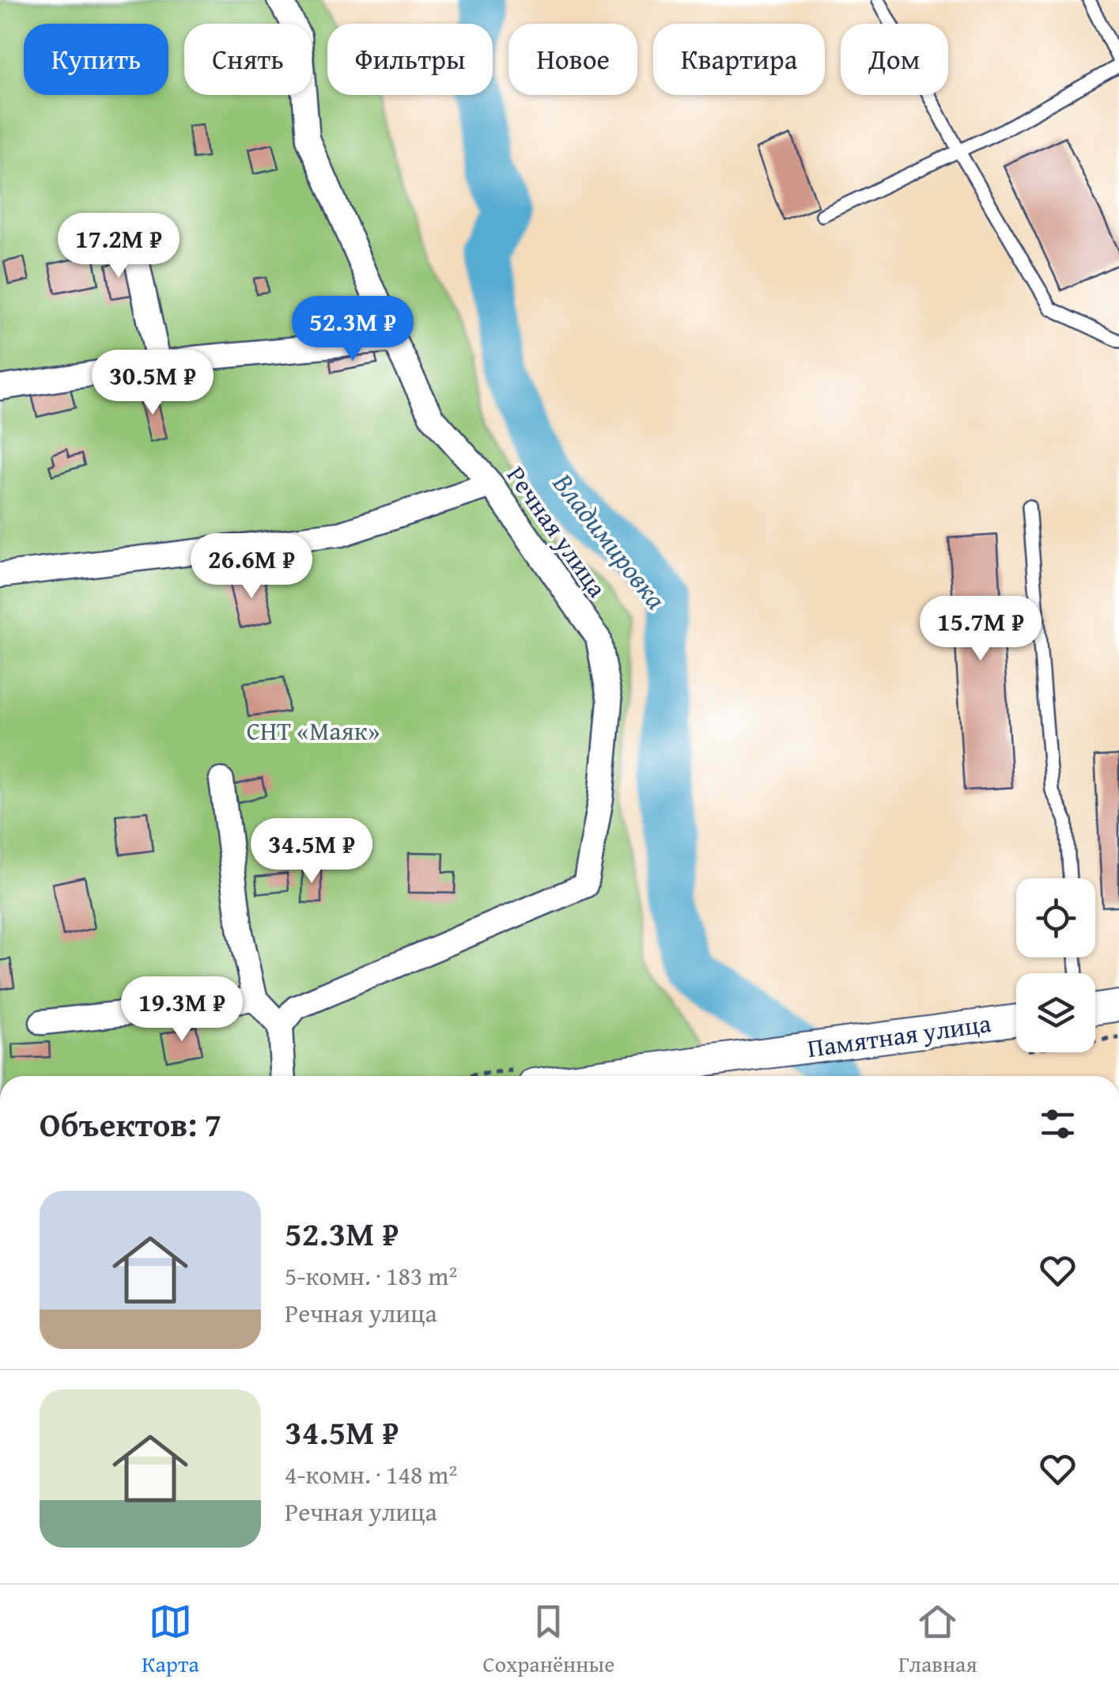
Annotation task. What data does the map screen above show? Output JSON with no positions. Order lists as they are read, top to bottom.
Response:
{
  "streets": {
    "street": ["Речная улица", "Памятная улица"]
  },
  "water": ["Владимировка"],
  "parks": ["СНТ «Маяк»"],
  "page": {
    "chip": [
      "Купить",
      "Снять",
      "Фильтры",
      "Новое",
      "Квартира",
      "Дом"
    ],
    "price": [
      "17.2M ₽",
      "52.3M ₽",
      "30.5M ₽",
      "26.6M ₽",
      "15.7M ₽",
      "34.5M ₽",
      "19.3M ₽"
    ],
    "heading": "Объектов: 7",
    "list": [
      {
        "name": "52.3M ₽",
        "note": "5-комн. · 183 m² · Речная улица"
      },
      {
        "name": "34.5M ₽",
        "note": "4-комн. · 148 m² · Речная улица"
      }
    ],
    "tabs": ["Карта", "Сохранённые", "Главная"]
  }
}
